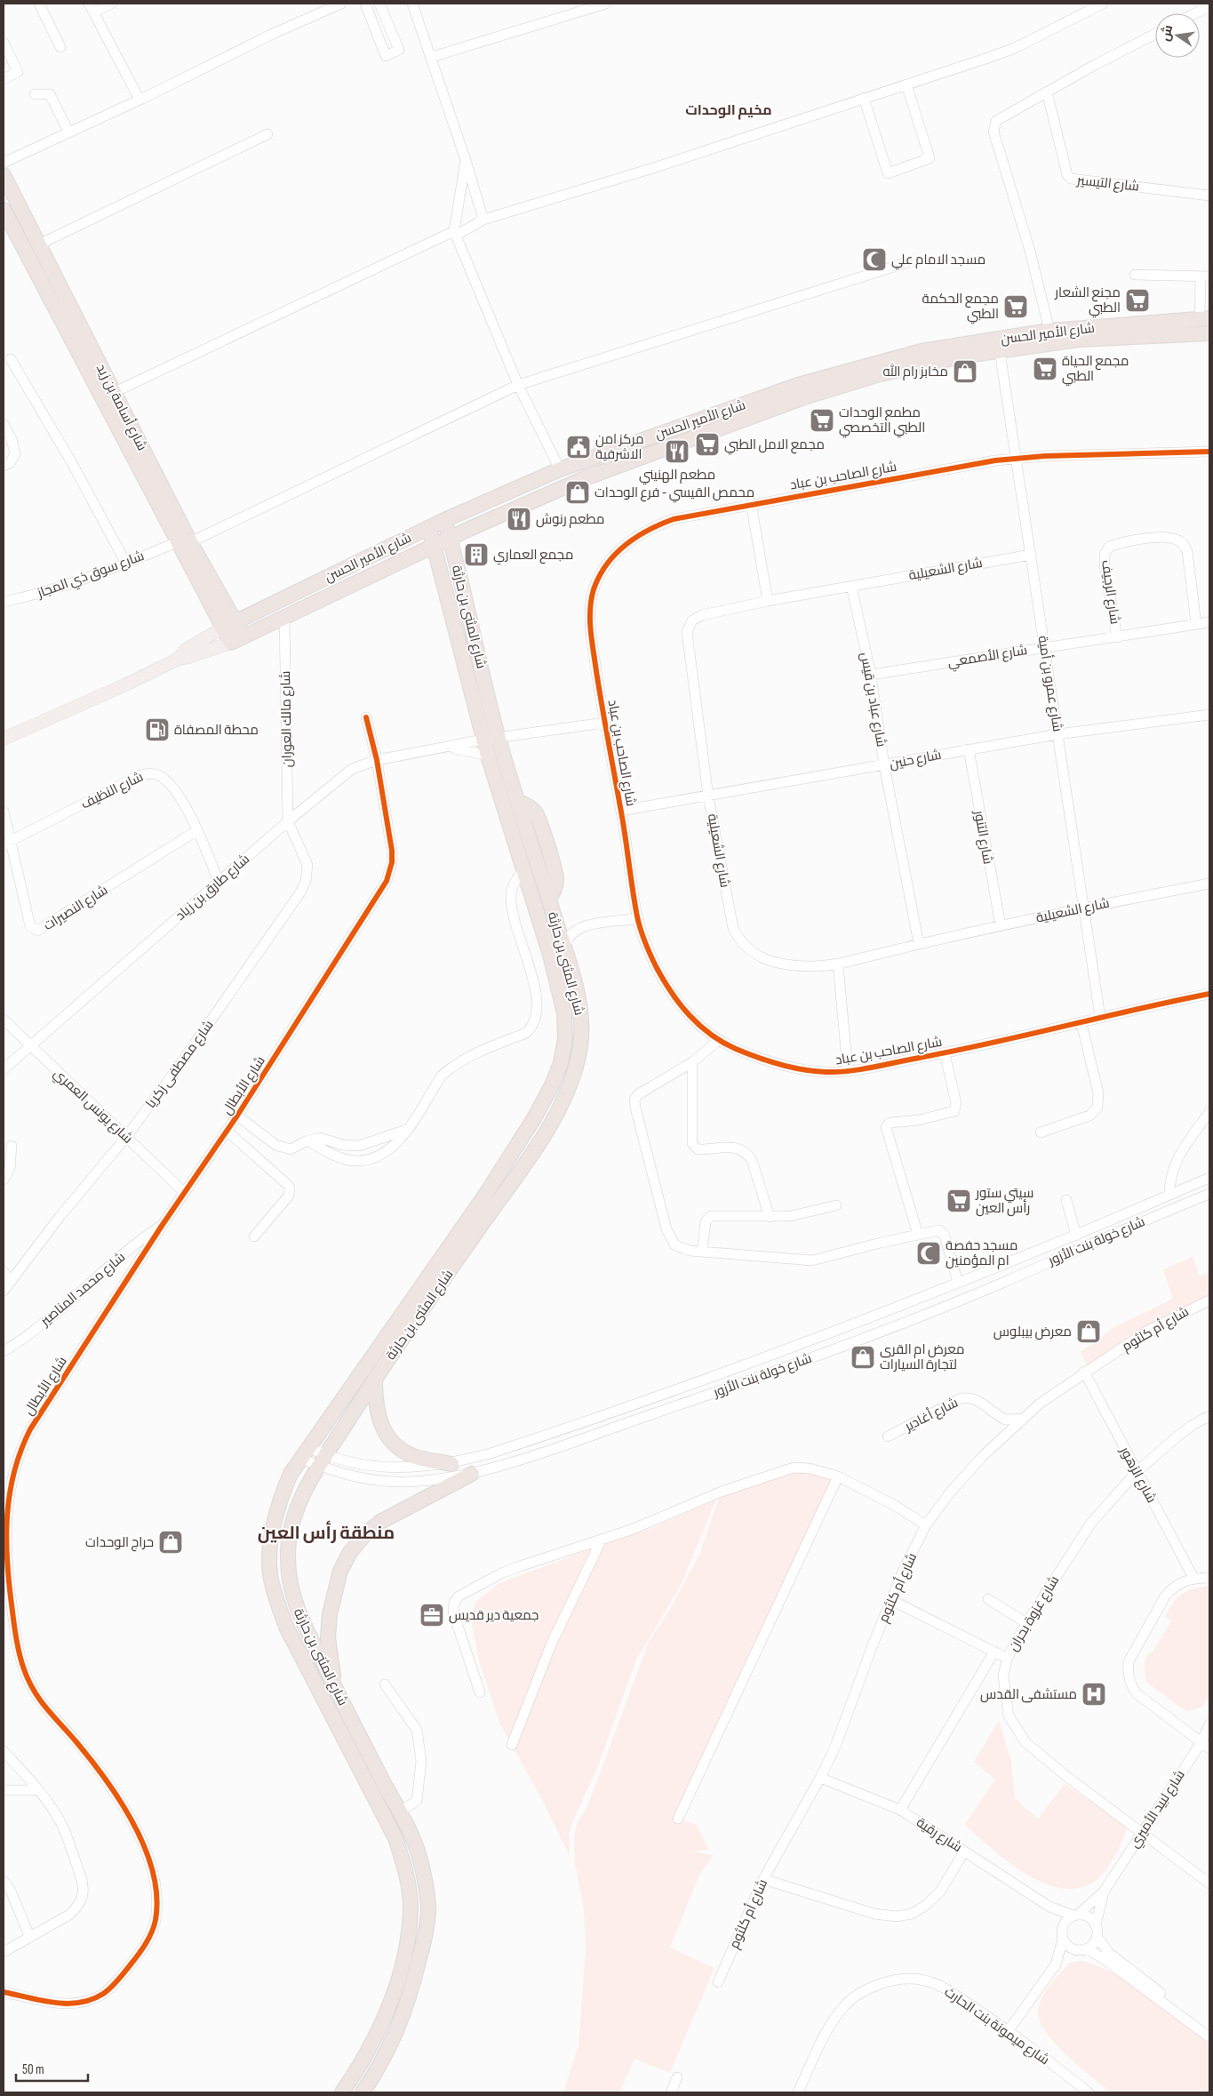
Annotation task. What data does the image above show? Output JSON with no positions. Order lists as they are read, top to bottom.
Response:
{
  "streets": {
    "highway": ["شارع الأمير الحسن", "شارع أسامة بن زيد", "شارع المثنى بن حارثة"],
    "street": [
      "شارع التيسير",
      "شارع الصاحب بن عباد",
      "شارع الشعيلية",
      "شارع سوق ذي المجاز",
      "شارع الرجيف",
      "شارع الأصمعي",
      "شارع عمرو بن أمية",
      "شارع عباد بن قيس",
      "شارع مالك العوران",
      "شارع حنين",
      "شارع النظيف",
      "شارع التنور",
      "شارع طارق بن زياد",
      "شارع النصيرات",
      "شارع مصطفى زكريا",
      "شارع الأبطال",
      "شارع يونس العمري",
      "شارع خولة بنت الأزور",
      "شارع محمد المناصير",
      "شارع أم كلثوم",
      "شارع أغادير",
      "شارع الزهور",
      "شارع غزوة بحران",
      "شارع لبيد الأميري",
      "شارع رقية",
      "شارع ميمونة بنت الحارث"
    ]
  },
  "crossings": [
    ["شارع الأمير الحسن", "شارع أسامة بن زيد"],
    ["شارع الأمير الحسن", "شارع المثنى بن حارثة"],
    ["شارع الأمير الحسن", "شارع عمرو بن أمية"],
    ["شارع الأمير الحسن", "شارع مالك العوران"],
    ["شارع أسامة بن زيد", "شارع سوق ذي المجاز"],
    ["شارع الصاحب بن عباد", "شارع عمرو بن أمية"],
    ["شارع الصاحب بن عباد", "شارع حنين"],
    ["شارع الصاحب بن عباد", "شارع طارق بن زياد"],
    ["شارع الشعيلية", "شارع عمرو بن أمية"],
    ["شارع الشعيلية", "شارع عباد بن قيس"],
    ["شارع الشعيلية", "شارع حنين"],
    ["شارع الشعيلية", "شارع التنور"],
    ["شارع الرجيف", "شارع الأصمعي"],
    ["شارع المثنى بن حارثة", "شارع طارق بن زياد"],
    ["شارع المثنى بن حارثة", "شارع خولة بنت الأزور"],
    ["شارع الأصمعي", "شارع عمرو بن أمية"],
    ["شارع الأصمعي", "شارع عباد بن قيس"],
    ["شارع عمرو بن أمية", "شارع حنين"],
    ["شارع عباد بن قيس", "شارع حنين"],
    ["شارع مالك العوران", "شارع طارق بن زياد"],
    ["شارع مالك العوران", "شارع مصطفى زكريا"],
    ["شارع حنين", "شارع التنور"],
    ["شارع النظيف", "شارع طارق بن زياد"],
    ["شارع النظيف", "شارع النصيرات"],
    ["شارع طارق بن زياد", "شارع مصطفى زكريا"],
    ["شارع طارق بن زياد", "شارع الأبطال"],
    ["شارع طارق بن زياد", "شارع يونس العمري"],
    ["شارع مصطفى زكريا", "شارع يونس العمري"],
    ["شارع الأبطال", "شارع يونس العمري"],
    ["شارع الأبطال", "شارع محمد المناصير"],
    ["شارع أم كلثوم", "شارع أغادير"],
    ["شارع أم كلثوم", "شارع الزهور"],
    ["شارع أم كلثوم", "شارع رقية"],
    ["شارع الزهور", "شارع غزوة بحران"],
    ["شارع غزوة بحران", "شارع لبيد الأميري"],
    ["شارع لبيد الأميري", "شارع رقية"]
  ],
  "districts": ["مخيم الوحدات", "منطقة رأس العين"],
  "places": {
    "mosque": ["مسجد الامام علي", "مسجد حفصة ام المؤمنين"],
    "supermarket": [
      "مجنع الشعار الطبي",
      "مجمع الحكمة الطبي",
      "مجمع الحياة الطبي",
      "مطمع الوحدات الطبي التخصصي",
      "مجمع الامل الطبي",
      "سيتي ستور رأس العين"
    ],
    "shop": [
      "مخابز رام الله",
      "محمص القيسي - فرع الوحدات",
      "معرض بيبلوس",
      "معرض ام القرى لتجارة السيارات",
      "حراج الوحدات"
    ],
    "public building": ["مركز امن الاشرفية"],
    "restaurant": ["مطعم الهنيني", "مطعم رنوش"],
    "building": ["مجمع العماري"],
    "fuel station": ["محطة المصفاة"],
    "office": ["جمعية دير قديس"],
    "hospital": ["مستشفى القدس"]
  },
  "scale_bar": "50 m",
  "north": "left"
}
